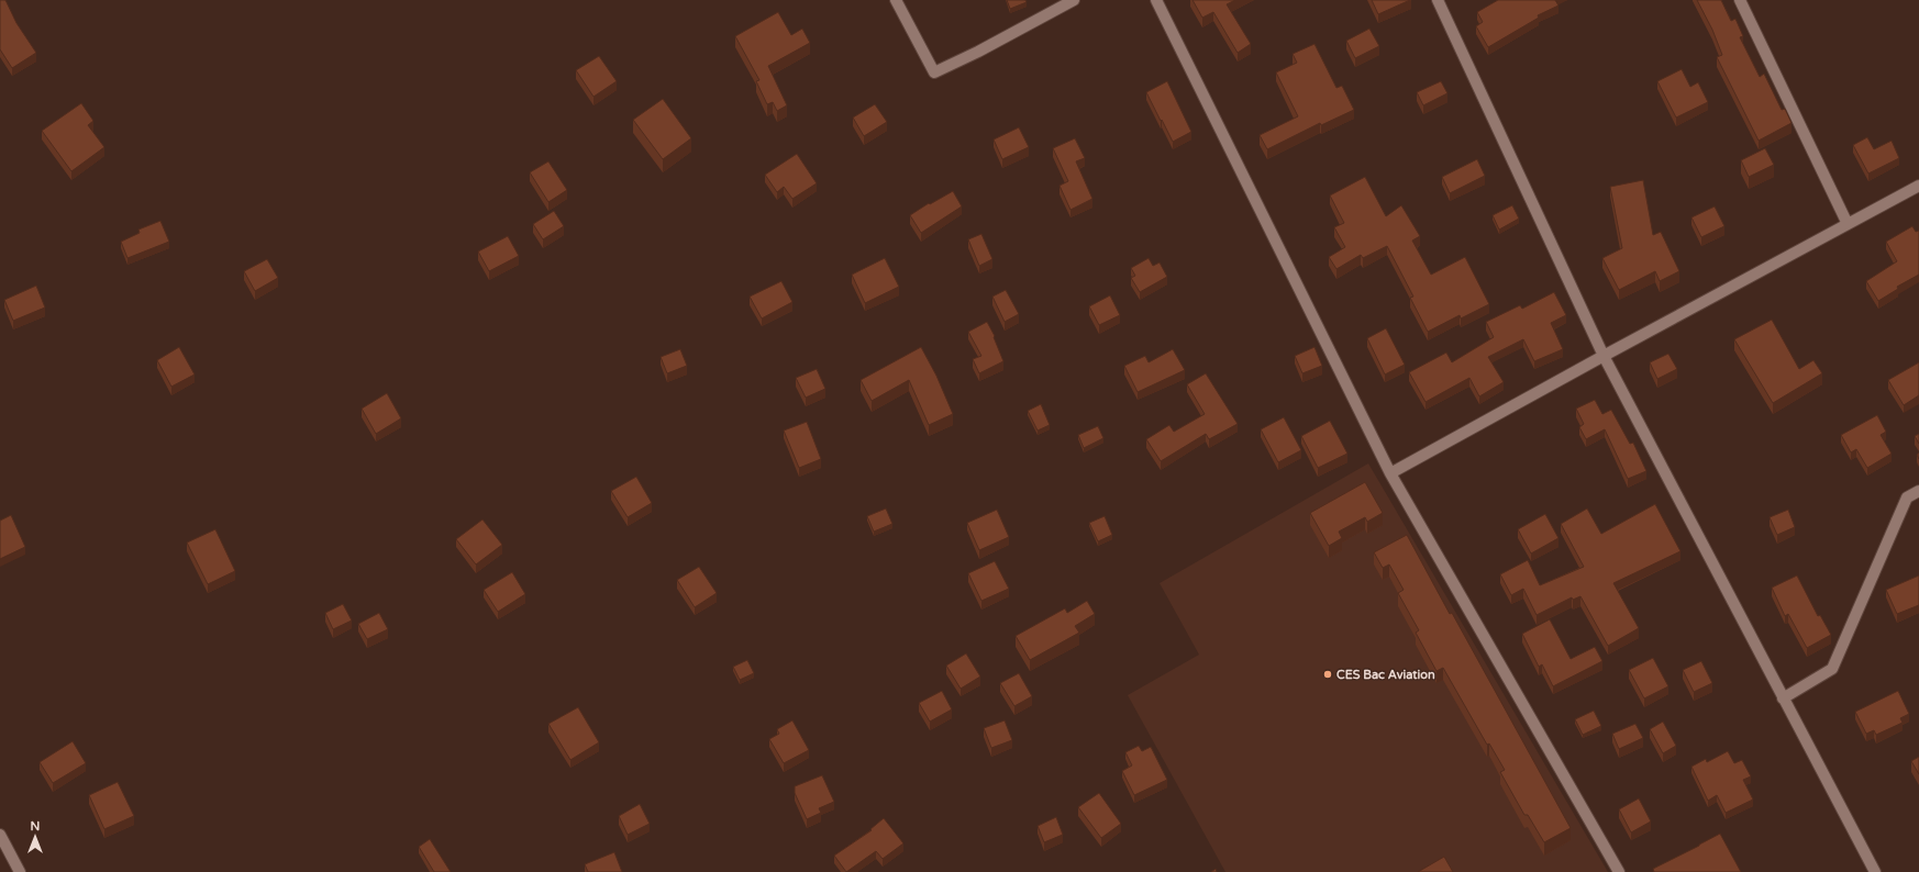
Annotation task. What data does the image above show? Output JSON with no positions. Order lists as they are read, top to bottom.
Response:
{
  "places": ["CES Bac Aviation"],
  "north": "top"
}
